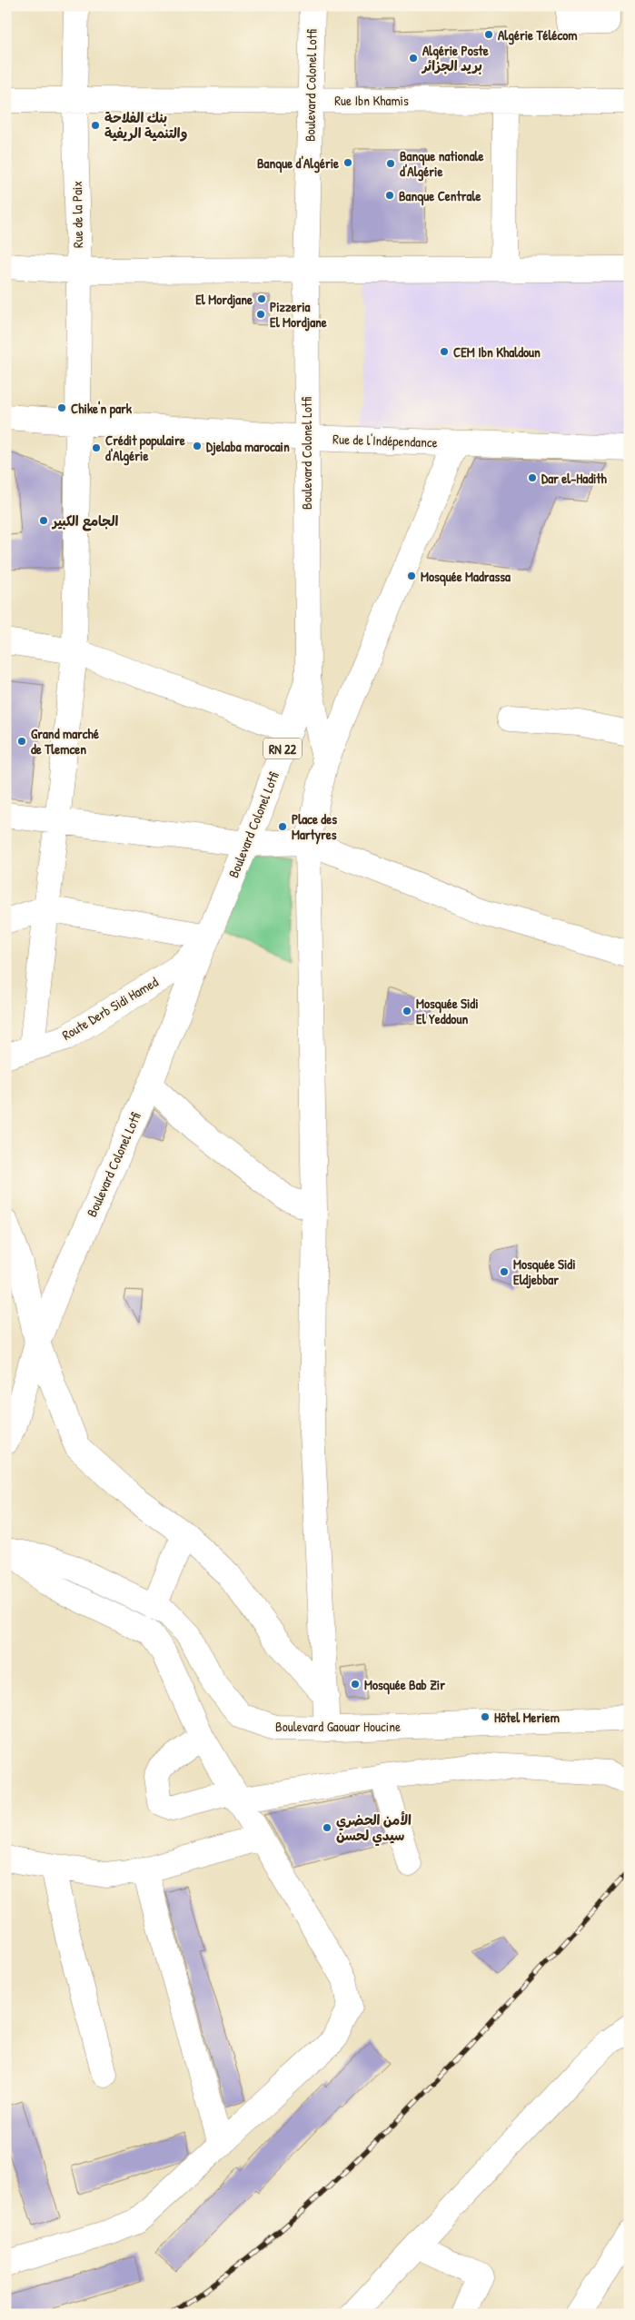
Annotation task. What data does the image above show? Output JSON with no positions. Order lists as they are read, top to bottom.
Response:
{
  "streets": {
    "street": [
      "Boulevard Colonel Lotfi",
      "Rue Ibn Khamis",
      "Rue de la Paix",
      "Rue de l'Indépendance",
      "RN 22",
      "Route Derb Sidi Hamed",
      "Boulevard Gaouar Houcine"
    ]
  },
  "crossings": [
    ["Boulevard Colonel Lotfi", "Rue Ibn Khamis"],
    ["Boulevard Colonel Lotfi", "Rue de l'Indépendance"],
    ["Boulevard Colonel Lotfi", "Route Derb Sidi Hamed"],
    ["Rue Ibn Khamis", "Rue de la Paix"],
    ["Rue de la Paix", "Rue de l'Indépendance"],
    ["Rue de la Paix", "Route Derb Sidi Hamed"]
  ],
  "places": [
    "Algérie Télécom",
    "Algérie Poste بريد الجزائر",
    "بنك الفلاحة والتنمية الريفية",
    "Banque d'Algérie",
    "Banque nationale d'Algérie",
    "Banque Centrale",
    "El Mordjane",
    "Pizzeria El Mordjane",
    "CEM Ibn Khaldoun",
    "Chike'n park",
    "Djelaba marocain",
    "Crédit populaire d'Algérie",
    "Dar el-Hadith",
    "الجامع الكبير",
    "Mosquée Madrassa",
    "Grand marché de Tlemcen",
    "Place des Martyres",
    "Mosquée Sidi El Yeddoun",
    "Mosquée Sidi Eldjebbar",
    "Mosquée Bab Zir",
    "Hôtel Meriem",
    "الأمن الحضري سيدي لحسن"
  ]
}
